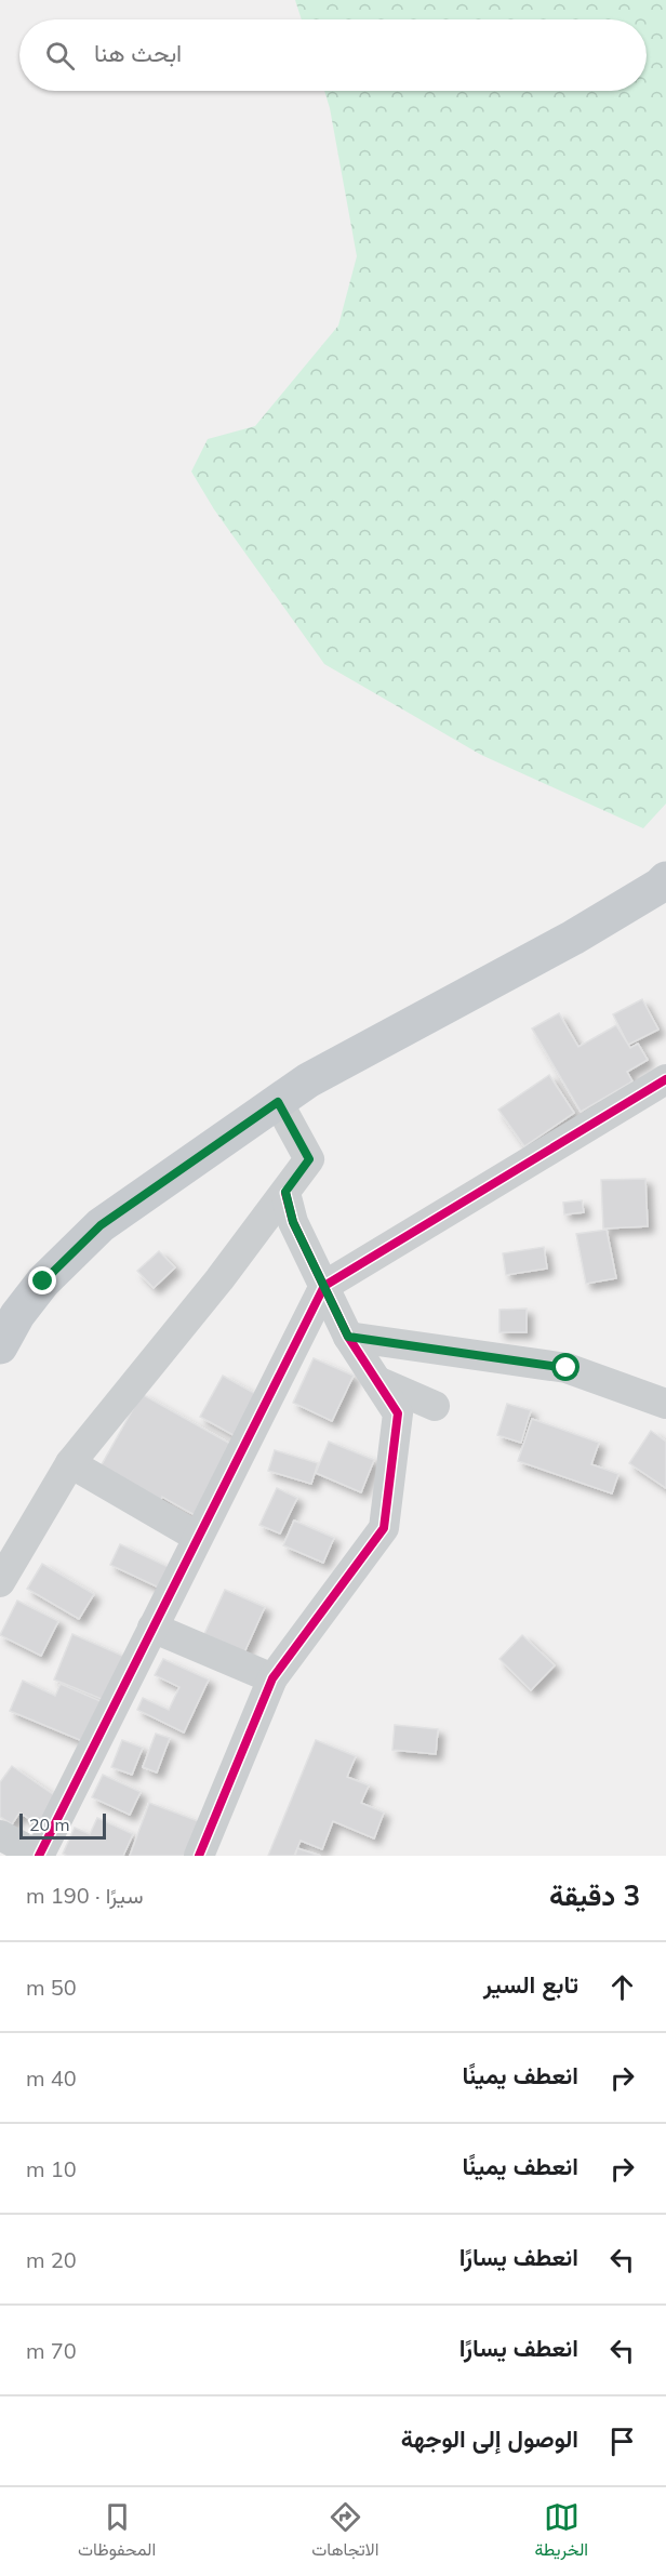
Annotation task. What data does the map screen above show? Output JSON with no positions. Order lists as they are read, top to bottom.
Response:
{
  "scale_bar": "20 m",
  "page": {
    "search": "ابحث هنا",
    "scale": "20 m",
    "heading": ["3 دقيقة", "سيرًا · 190 m"],
    "list": [
      ["تابع السير", "50 m"],
      ["انعطف يمينًا", "40 m"],
      ["انعطف يمينًا", "10 m"],
      ["انعطف يسارًا", "20 m"],
      ["انعطف يسارًا", "70 m"],
      "الوصول إلى الوجهة"
    ],
    "nav": ["الخريطة", "الاتجاهات", "المحفوظات"]
  }
}
